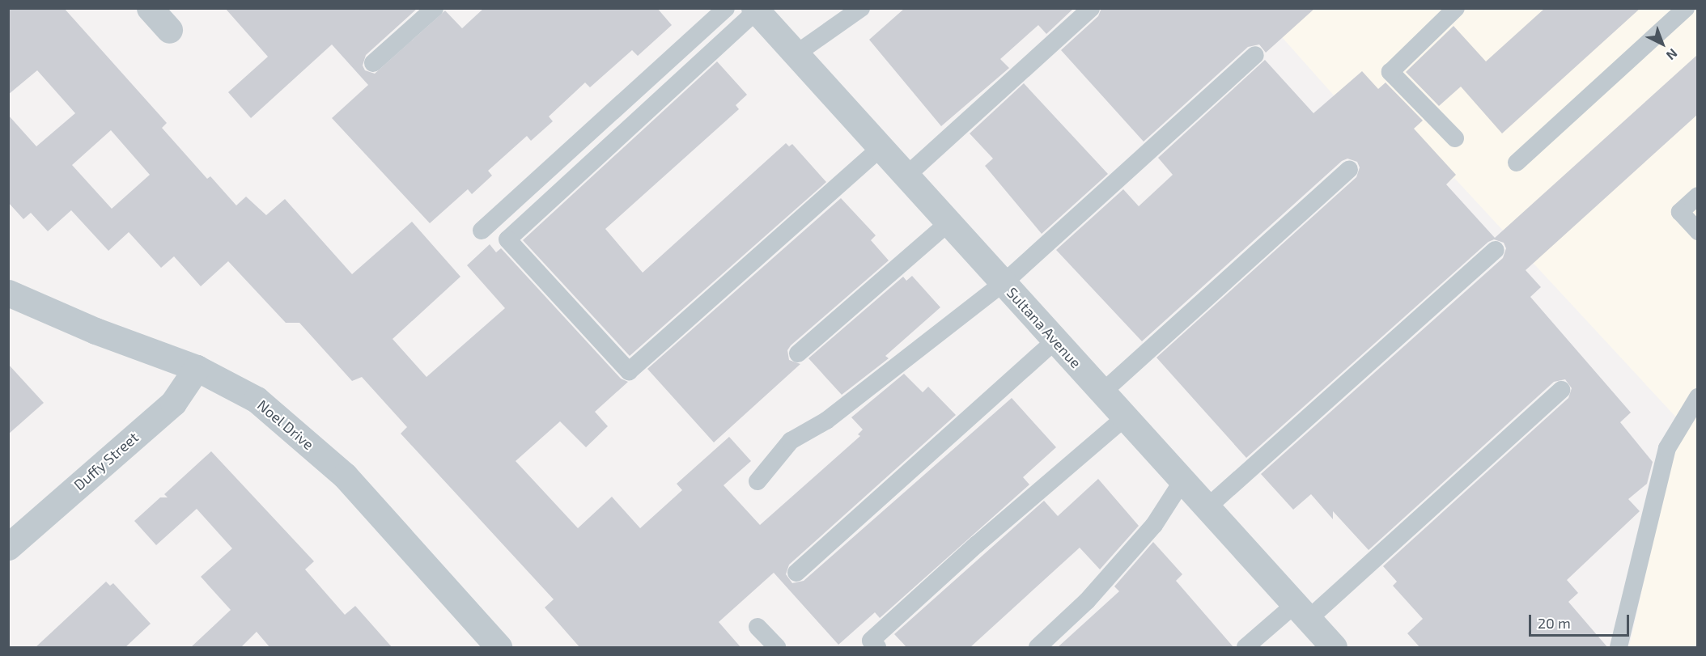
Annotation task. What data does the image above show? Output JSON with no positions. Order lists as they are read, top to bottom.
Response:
{
  "streets": {
    "street": ["Sultana Avenue", "Noel Drive", "Duffy Street"]
  },
  "crossings": [
    ["Noel Drive", "Duffy Street"]
  ],
  "scale_bar": "20 m",
  "north": "bottom right"
}
